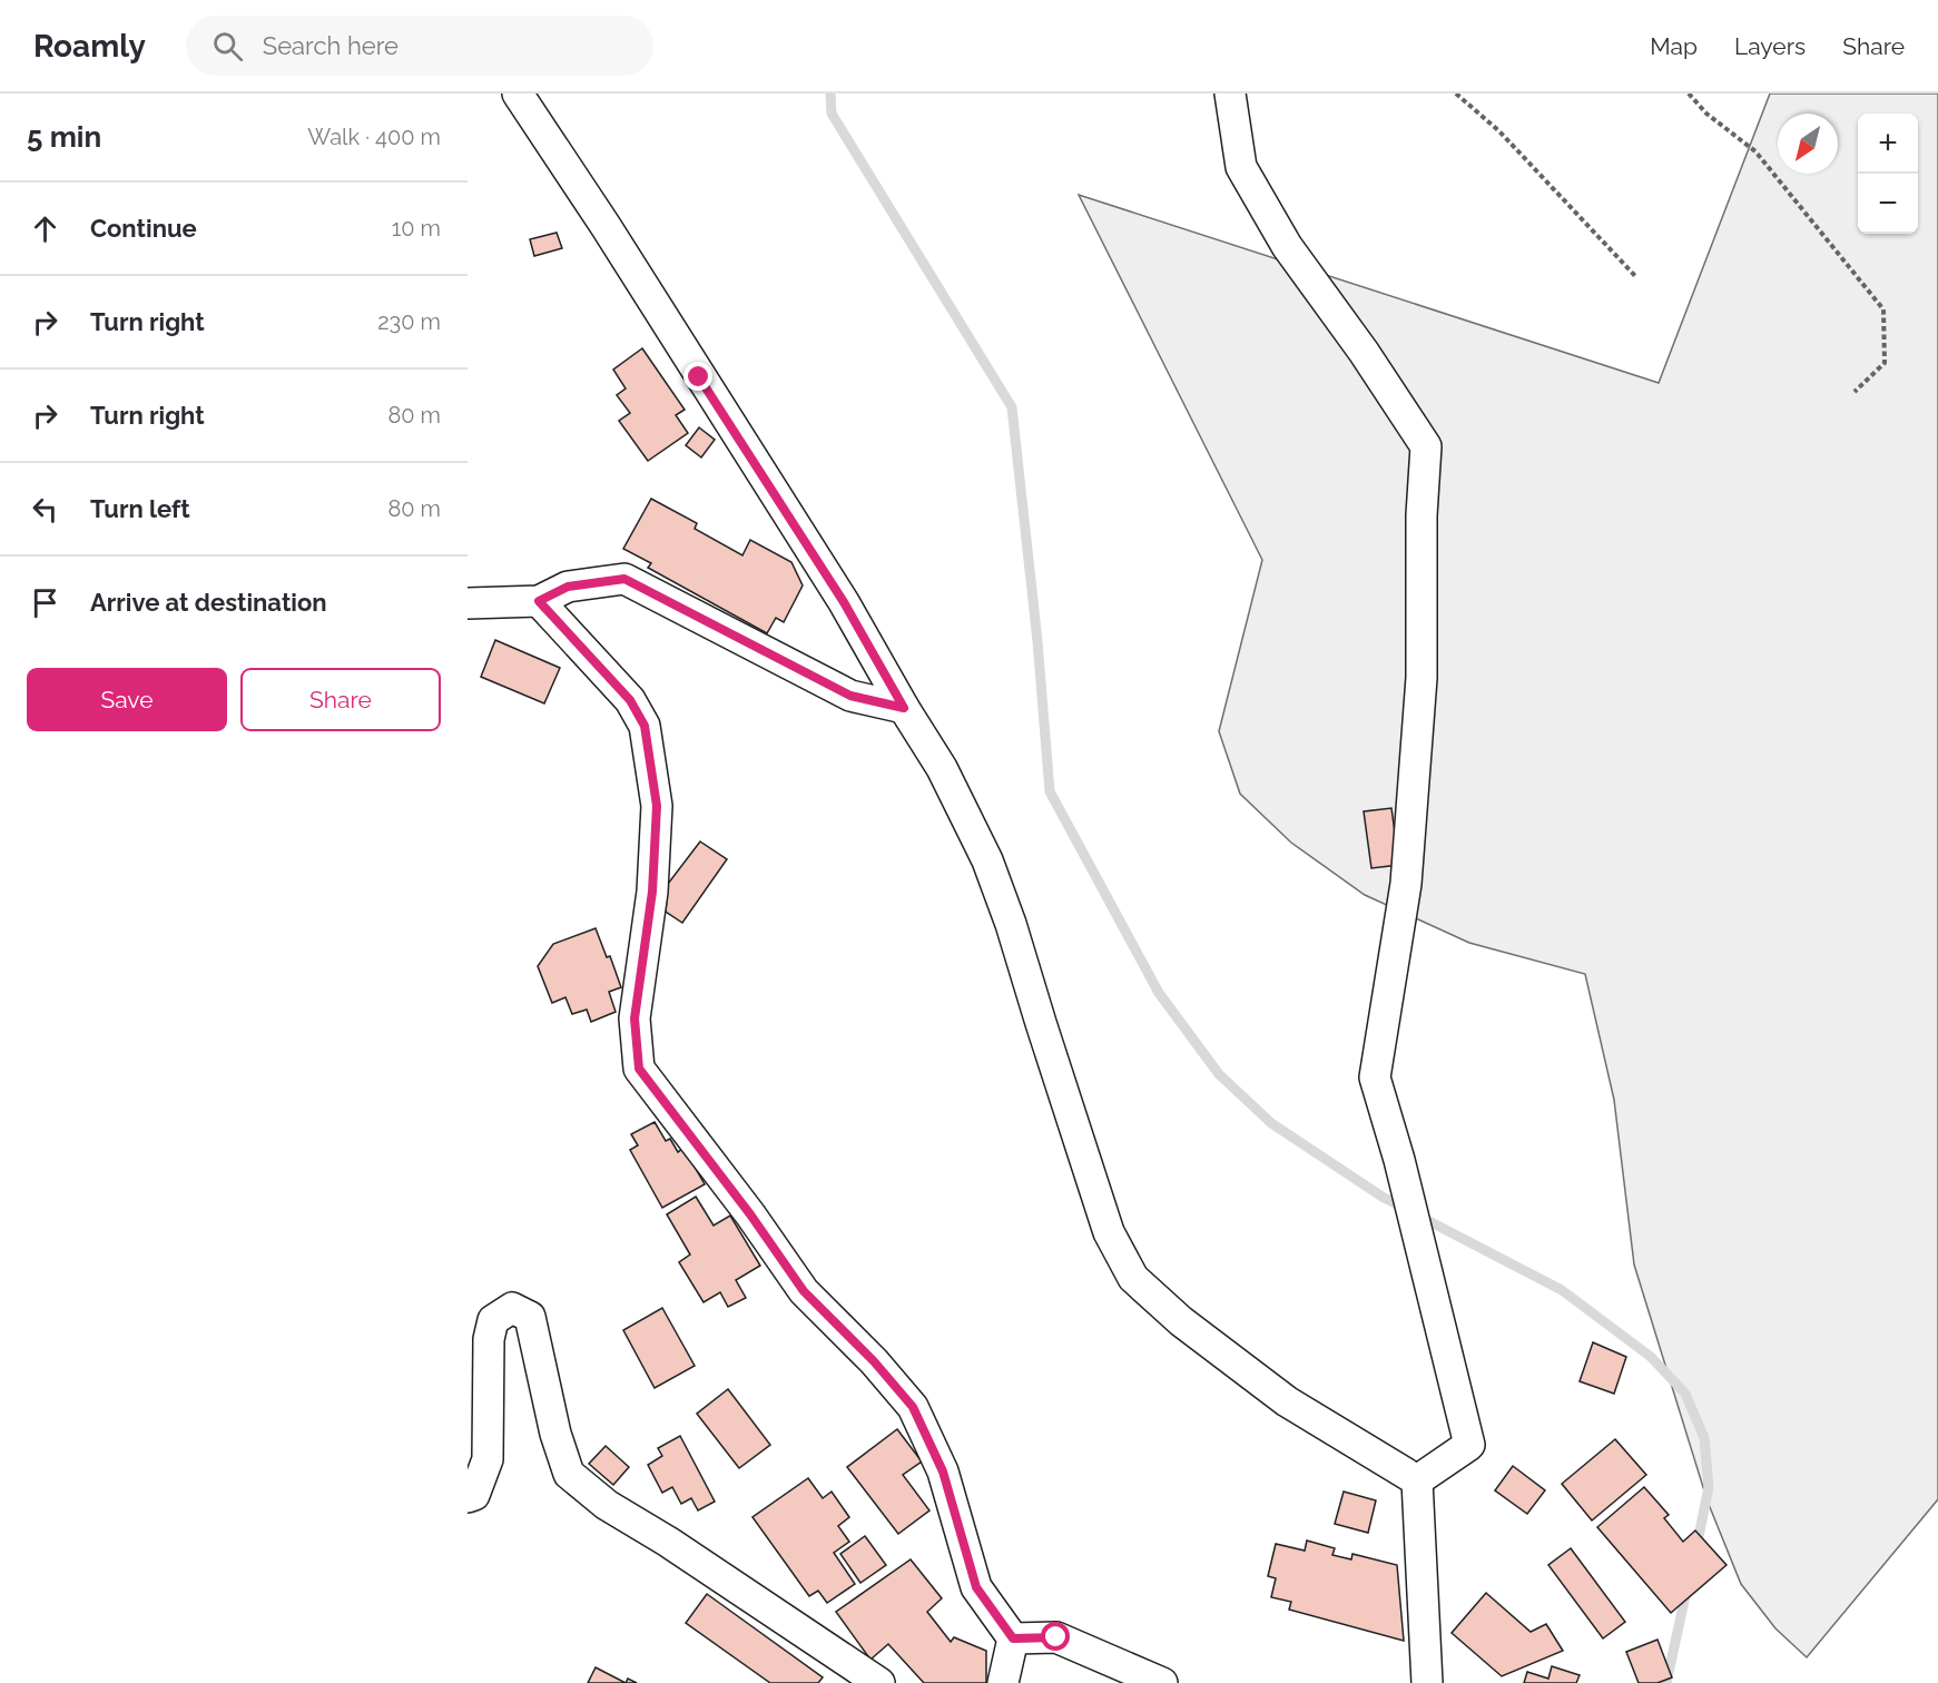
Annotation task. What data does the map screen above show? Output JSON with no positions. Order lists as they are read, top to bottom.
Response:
{
  "north": "bottom left",
  "page": {
    "header": "Roamly",
    "search": "Search here",
    "nav": ["Map", "Layers", "Share"],
    "heading": ["5 min", "Walk · 400 m"],
    "map_buttons": ["+", "−"],
    "list": [
      ["Continue", "10 m"],
      ["Turn right", "230 m"],
      ["Turn right", "80 m"],
      ["Turn left", "80 m"],
      "Arrive at destination"
    ],
    "buttons": ["Save", "Share"]
  }
}
